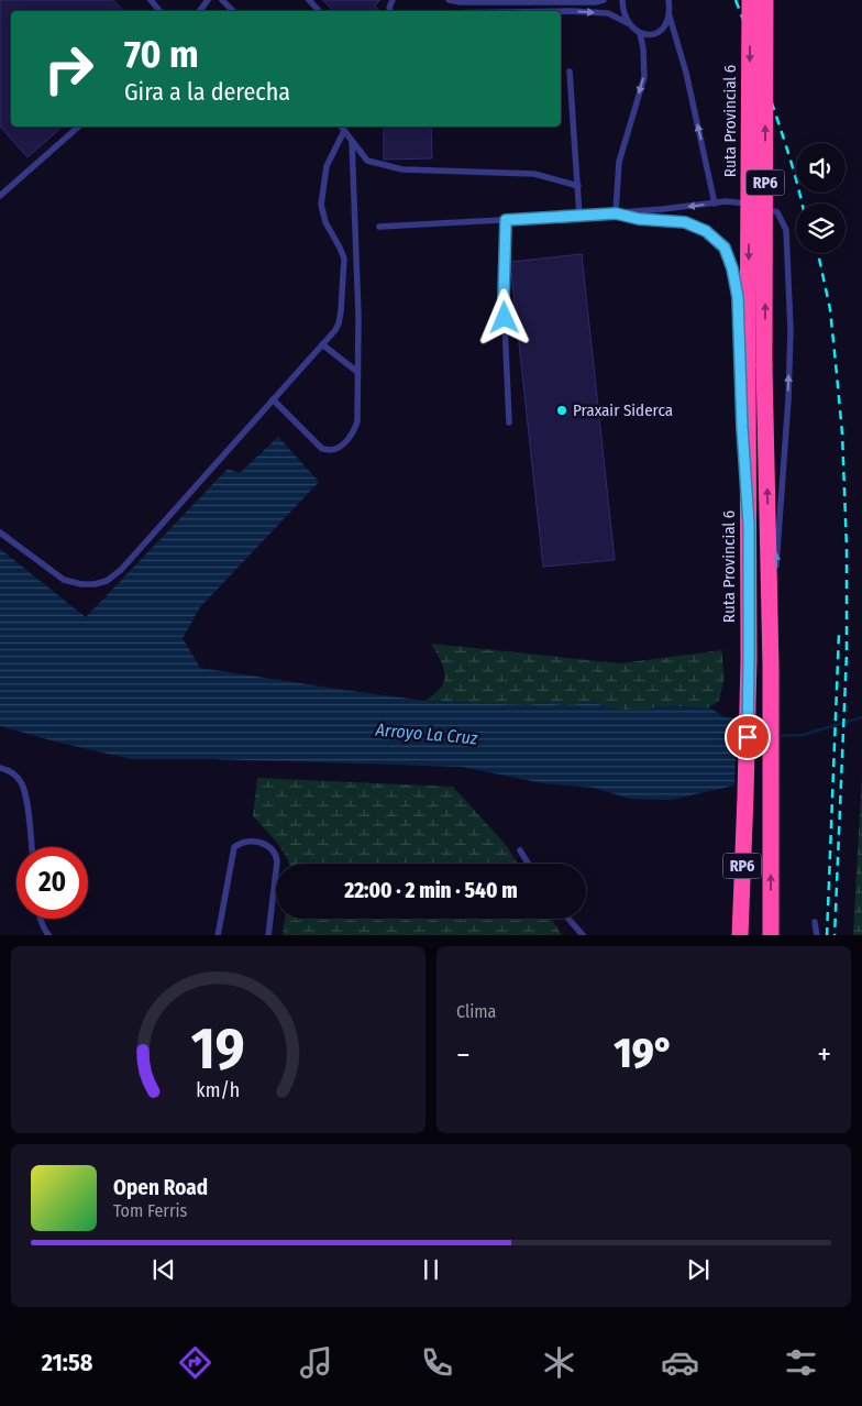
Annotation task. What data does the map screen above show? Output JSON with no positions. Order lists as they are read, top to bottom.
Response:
{
  "streets": {
    "highway": ["Ruta Provincial 6", "RP6"]
  },
  "water": ["Arroyo La Cruz"],
  "places": ["Praxair Siderca"],
  "page": {
    "turn": ["70 m", "Gira a la derecha"],
    "limit": "20",
    "trip": "22:00 · 2 min · 540 m",
    "tile": "Clima",
    "heat": ["−", "19°", "+"],
    "song": ["Open Road", "Tom Ferris"],
    "tabs": "21:58",
    "gauge": ["19", "km/h"]
  }
}
